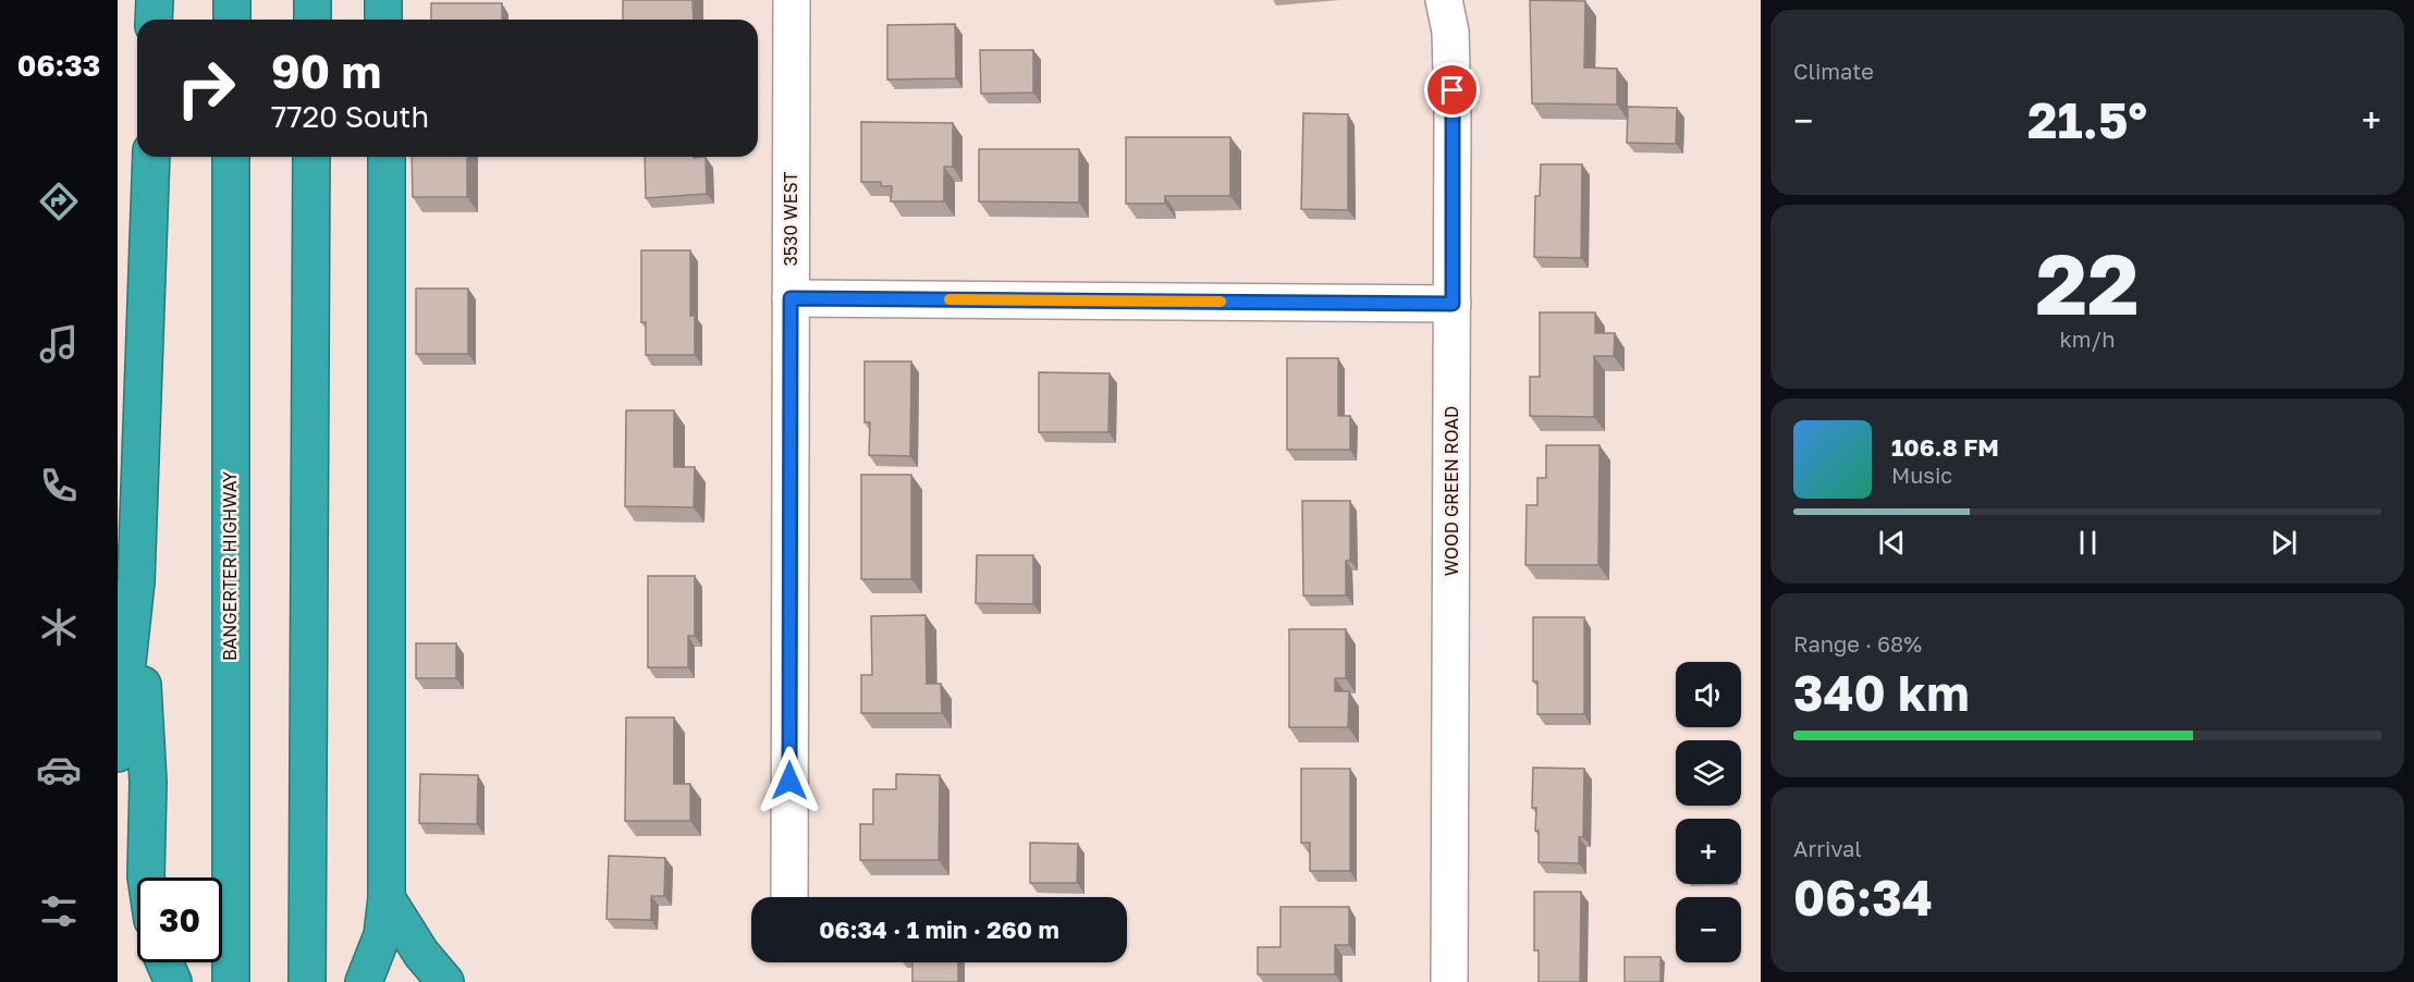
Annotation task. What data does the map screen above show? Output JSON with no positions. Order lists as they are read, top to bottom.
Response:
{
  "streets": {
    "highway": ["BANGERTER HIGHWAY"],
    "street": ["3530 WEST", "WOOD GREEN ROAD"]
  },
  "page": {
    "tabs": "06:33",
    "tile": [
      "Climate",
      ["22", "km/h"],
      ["Range · 68%", "340 km"],
      ["Arrival", "06:34"]
    ],
    "turn": ["90 m", "7720 South"],
    "heat": ["−", "21.5°", "+"],
    "song": ["106.8 FM", "Music"],
    "map_buttons": ["+", "−"],
    "limit": "30",
    "trip": "06:34 · 1 min · 260 m"
  }
}
